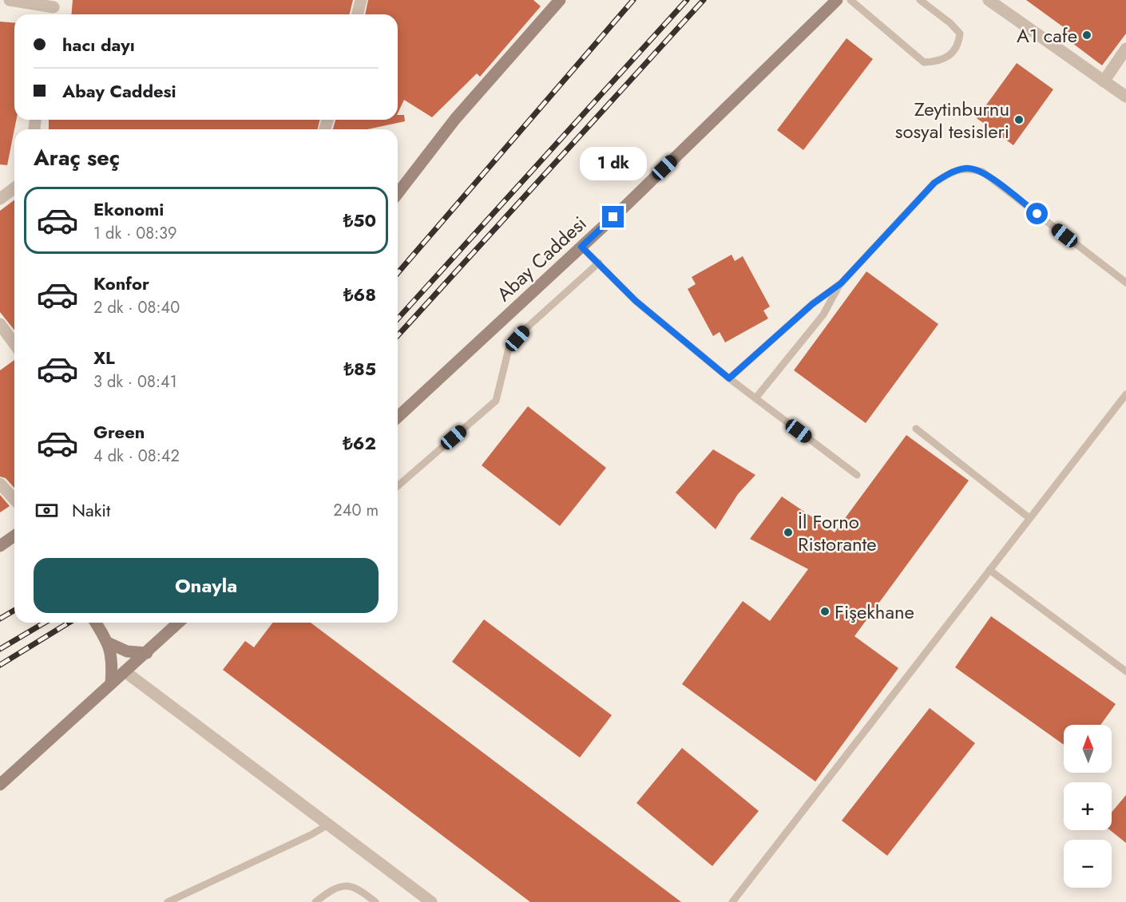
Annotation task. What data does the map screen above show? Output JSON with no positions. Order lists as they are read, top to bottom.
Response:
{
  "streets": {
    "main road": ["Abay Caddesi"]
  },
  "places": [
    "A1 cafe",
    "Zeytinburnu sosyal tesisleri",
    "İl Forno Ristorante",
    "Fişekhane"
  ],
  "north": "top",
  "page": {
    "banner": ["hacı dayı", "Abay Caddesi"],
    "heading": "Araç seç",
    "bubble": "1 dk",
    "list": [
      {
        "name": "Ekonomi",
        "note": "1 dk · 08:39",
        "value": "₺50"
      },
      {
        "name": "Konfor",
        "note": "2 dk · 08:40",
        "value": "₺68"
      },
      {
        "name": "XL",
        "note": "3 dk · 08:41",
        "value": "₺85"
      },
      {
        "name": "Green",
        "note": "4 dk · 08:42",
        "value": "₺62"
      }
    ],
    "pay": ["Nakit", "240 m"],
    "buttons": "Onayla",
    "map_buttons": ["+", "−"]
  }
}
